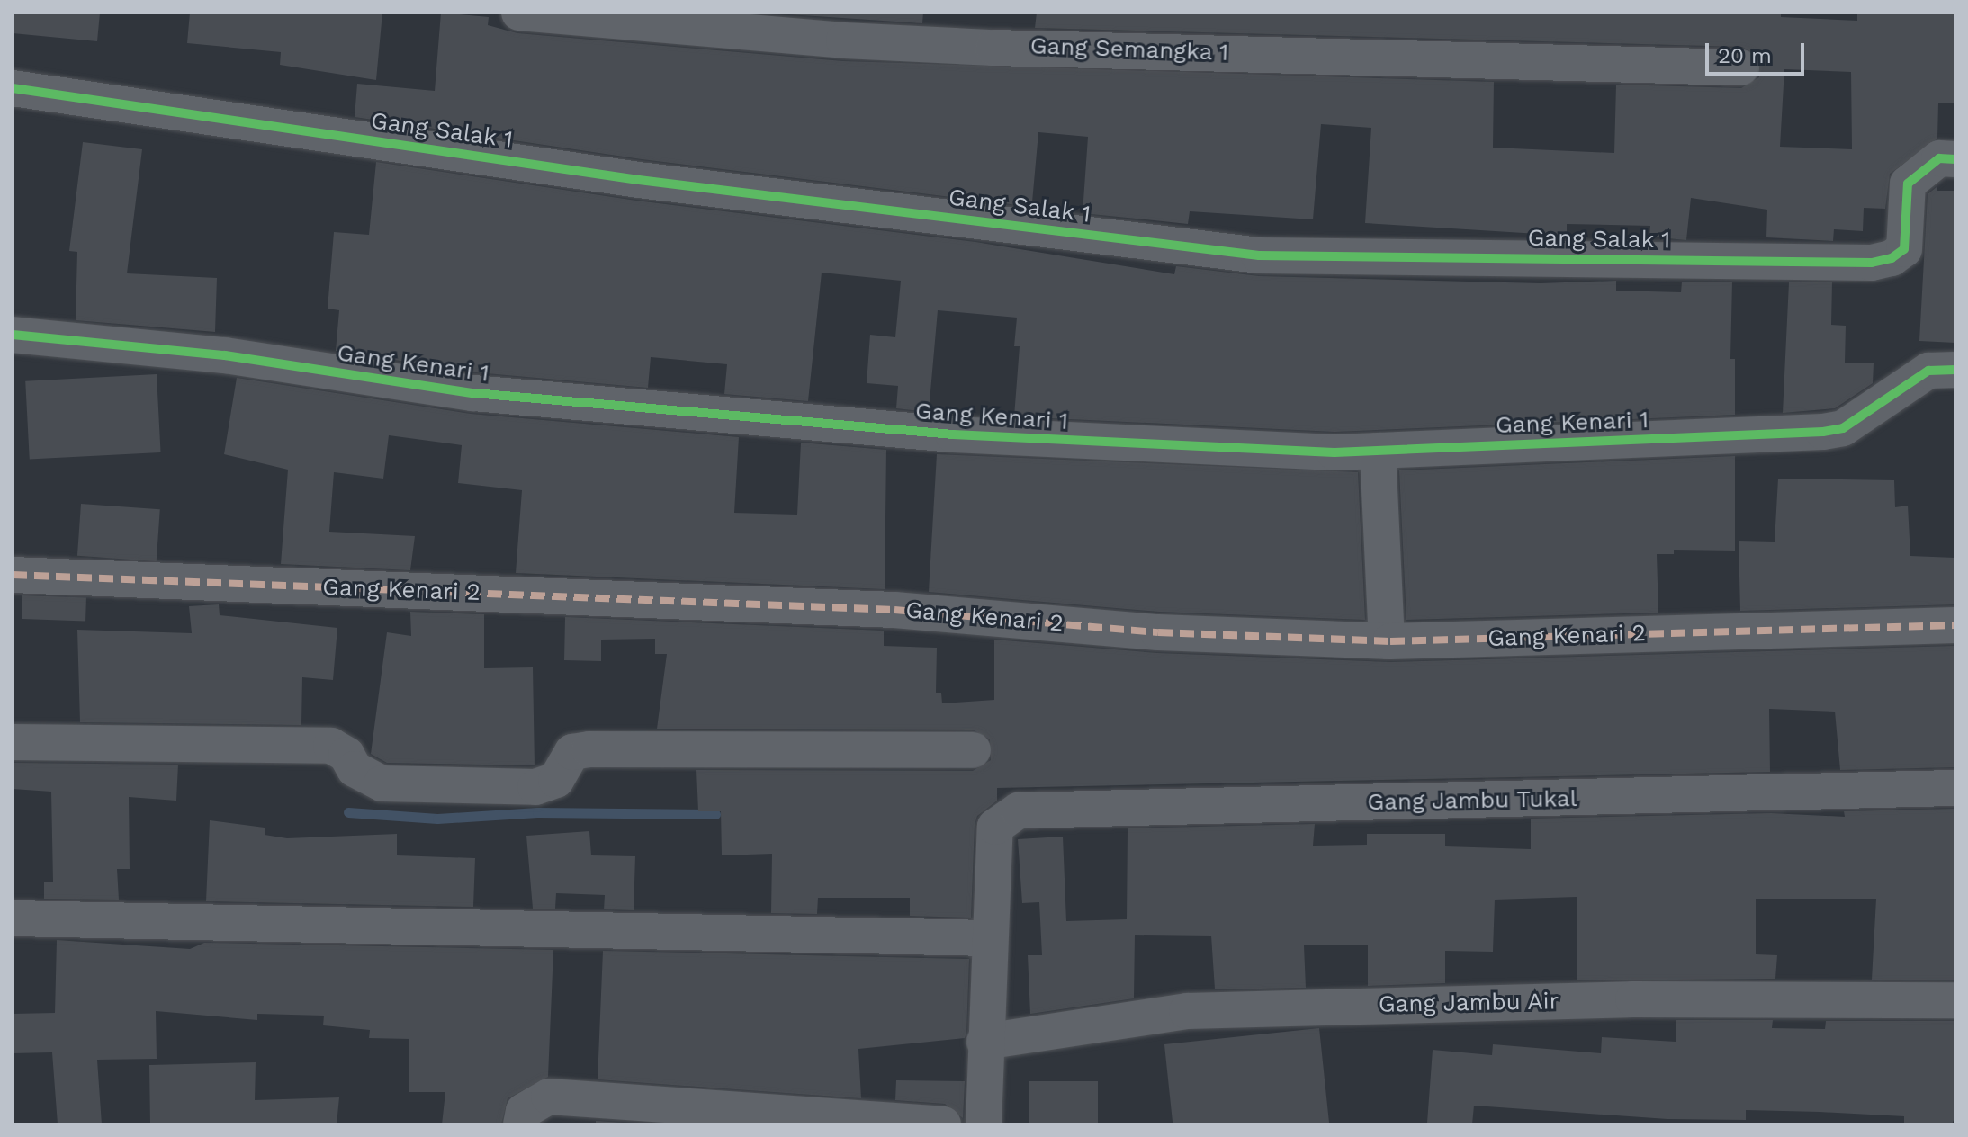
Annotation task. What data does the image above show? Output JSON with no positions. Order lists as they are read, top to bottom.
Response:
{
  "streets": {
    "street": [
      "Gang Semangka 1",
      "Gang Salak 1",
      "Gang Kenari 1",
      "Gang Kenari 2",
      "Gang Jambu Tukal",
      "Gang Jambu Air"
    ]
  },
  "scale_bar": "20 m"
}
